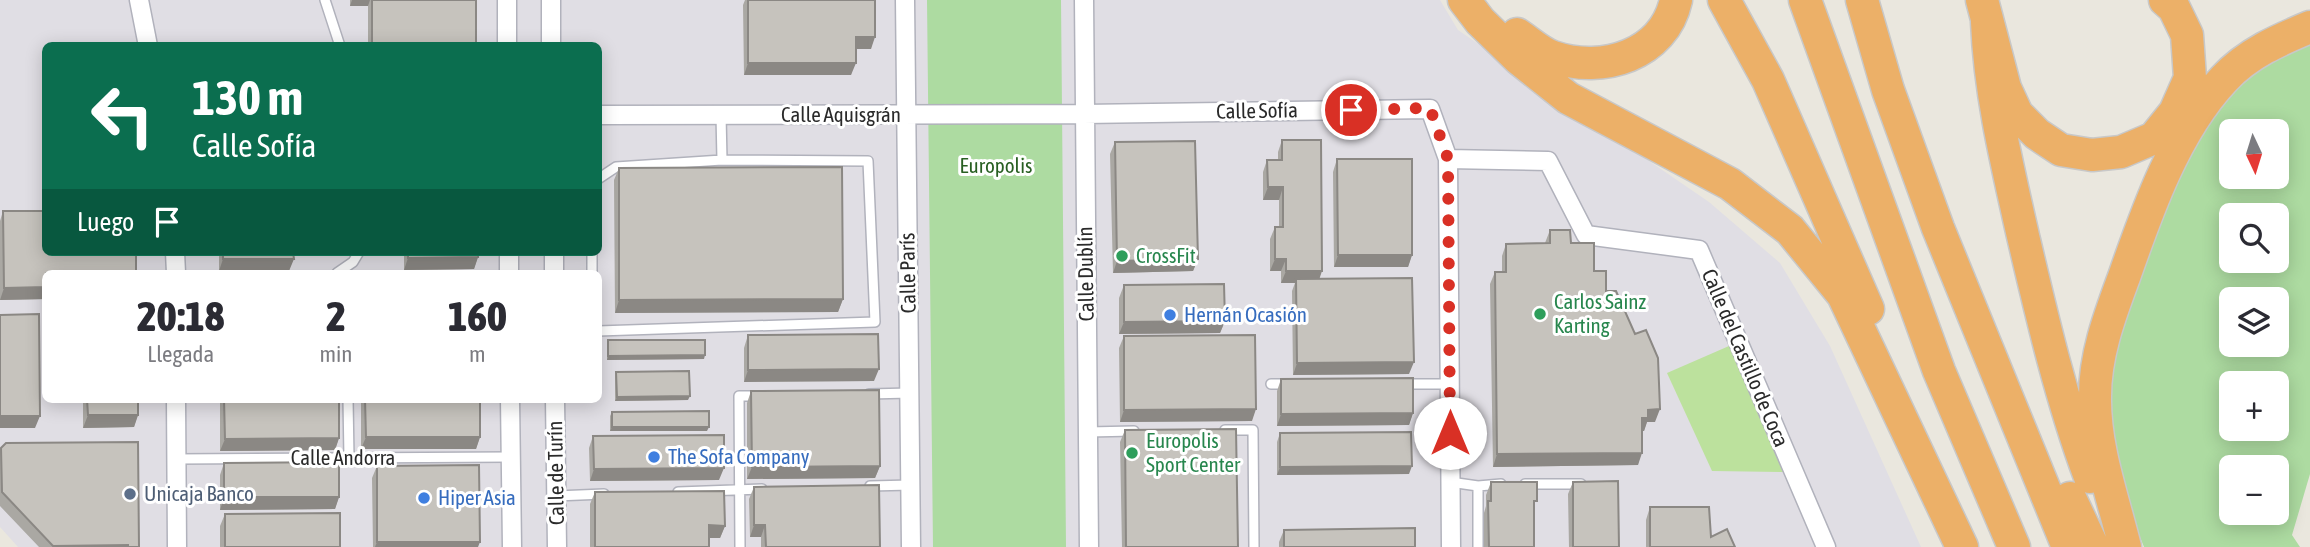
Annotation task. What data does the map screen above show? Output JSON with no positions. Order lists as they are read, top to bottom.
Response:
{
  "streets": {
    "street": [
      "Calle Sofía",
      "Calle Aquisgrán",
      "Calle París",
      "Calle Dublín",
      "Calle del Castillo de Coca",
      "Calle de Turín"
    ],
    "lane": ["Calle Andorra"]
  },
  "crossings": [
    ["Calle Sofía", "Calle Aquisgrán"],
    ["Calle Sofía", "Calle Dublín"],
    ["Calle Sofía", "Calle del Castillo de Coca"],
    ["Calle Aquisgrán", "Calle París"],
    ["Calle Aquisgrán", "Calle Dublín"]
  ],
  "parks": ["Europolis"],
  "places": [
    "CrossFit",
    "Carlos Sainz Karting",
    "Hernán Ocasión",
    "Europolis Sport Center",
    "The Sofa Company",
    "Unicaja Banco",
    "Hiper Asia"
  ],
  "north": "bottom",
  "page": {
    "turn": ["130 m", "Calle Sofía"],
    "map_buttons": ["+", "−"],
    "then": "Luego",
    "eta": [
      "20:18",
      "Llegada",
      "2",
      "min",
      "160",
      "m"
    ]
  }
}
